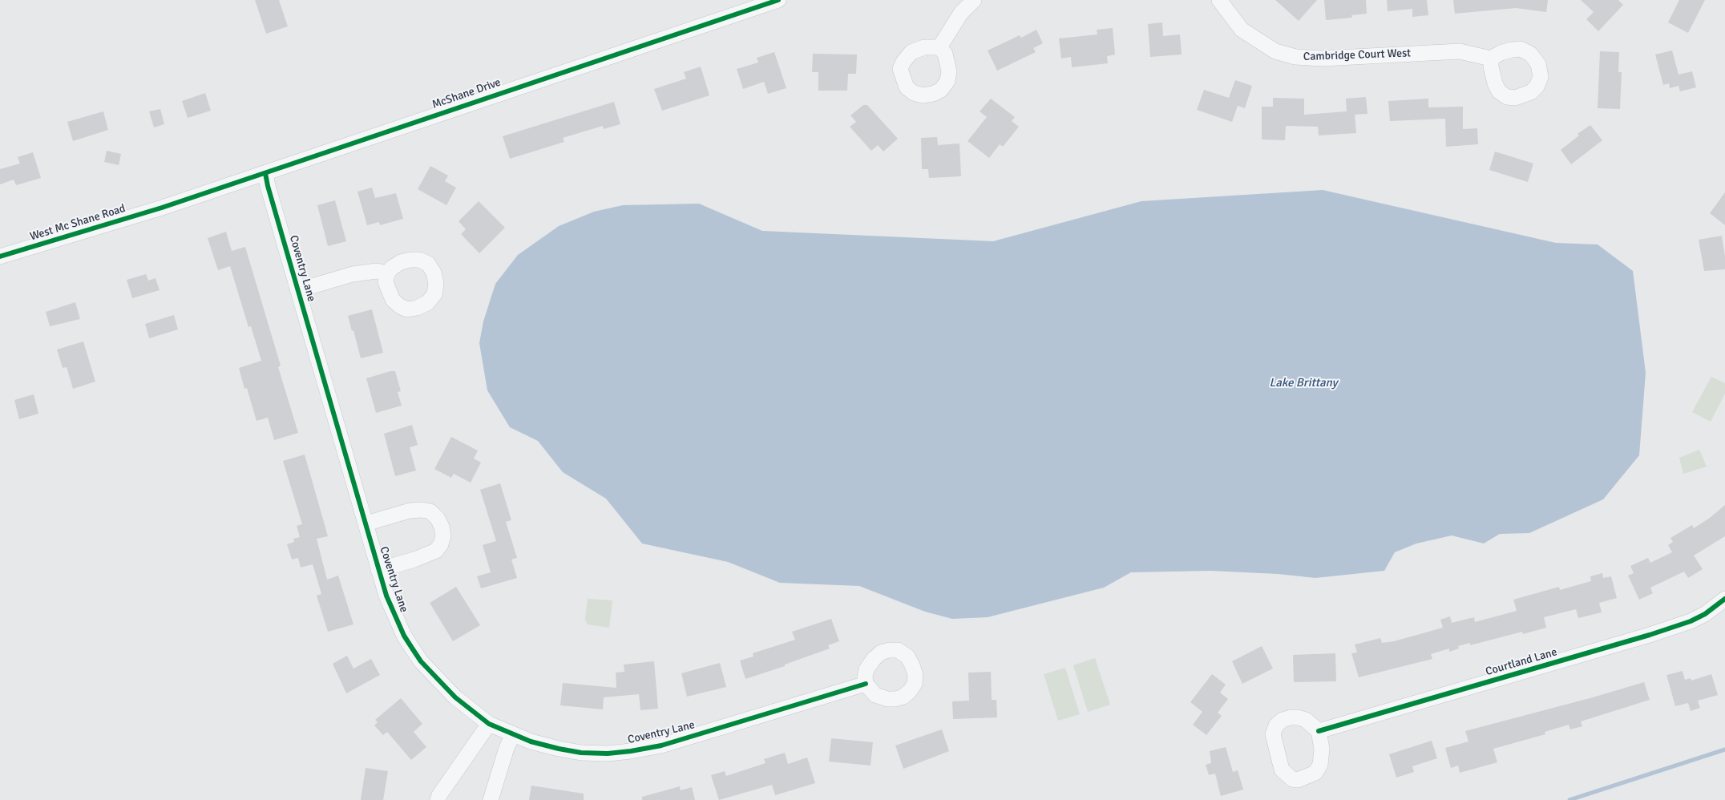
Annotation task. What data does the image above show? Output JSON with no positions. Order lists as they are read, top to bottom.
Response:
{
  "streets": {
    "street": [
      "Cambridge Court West",
      "McShane Drive",
      "West Mc Shane Road",
      "Coventry Lane",
      "Courtland Lane"
    ]
  },
  "crossings": [
    ["McShane Drive", "West Mc Shane Road"],
    ["McShane Drive", "Coventry Lane"]
  ],
  "water": ["Lake Brittany"]
}
